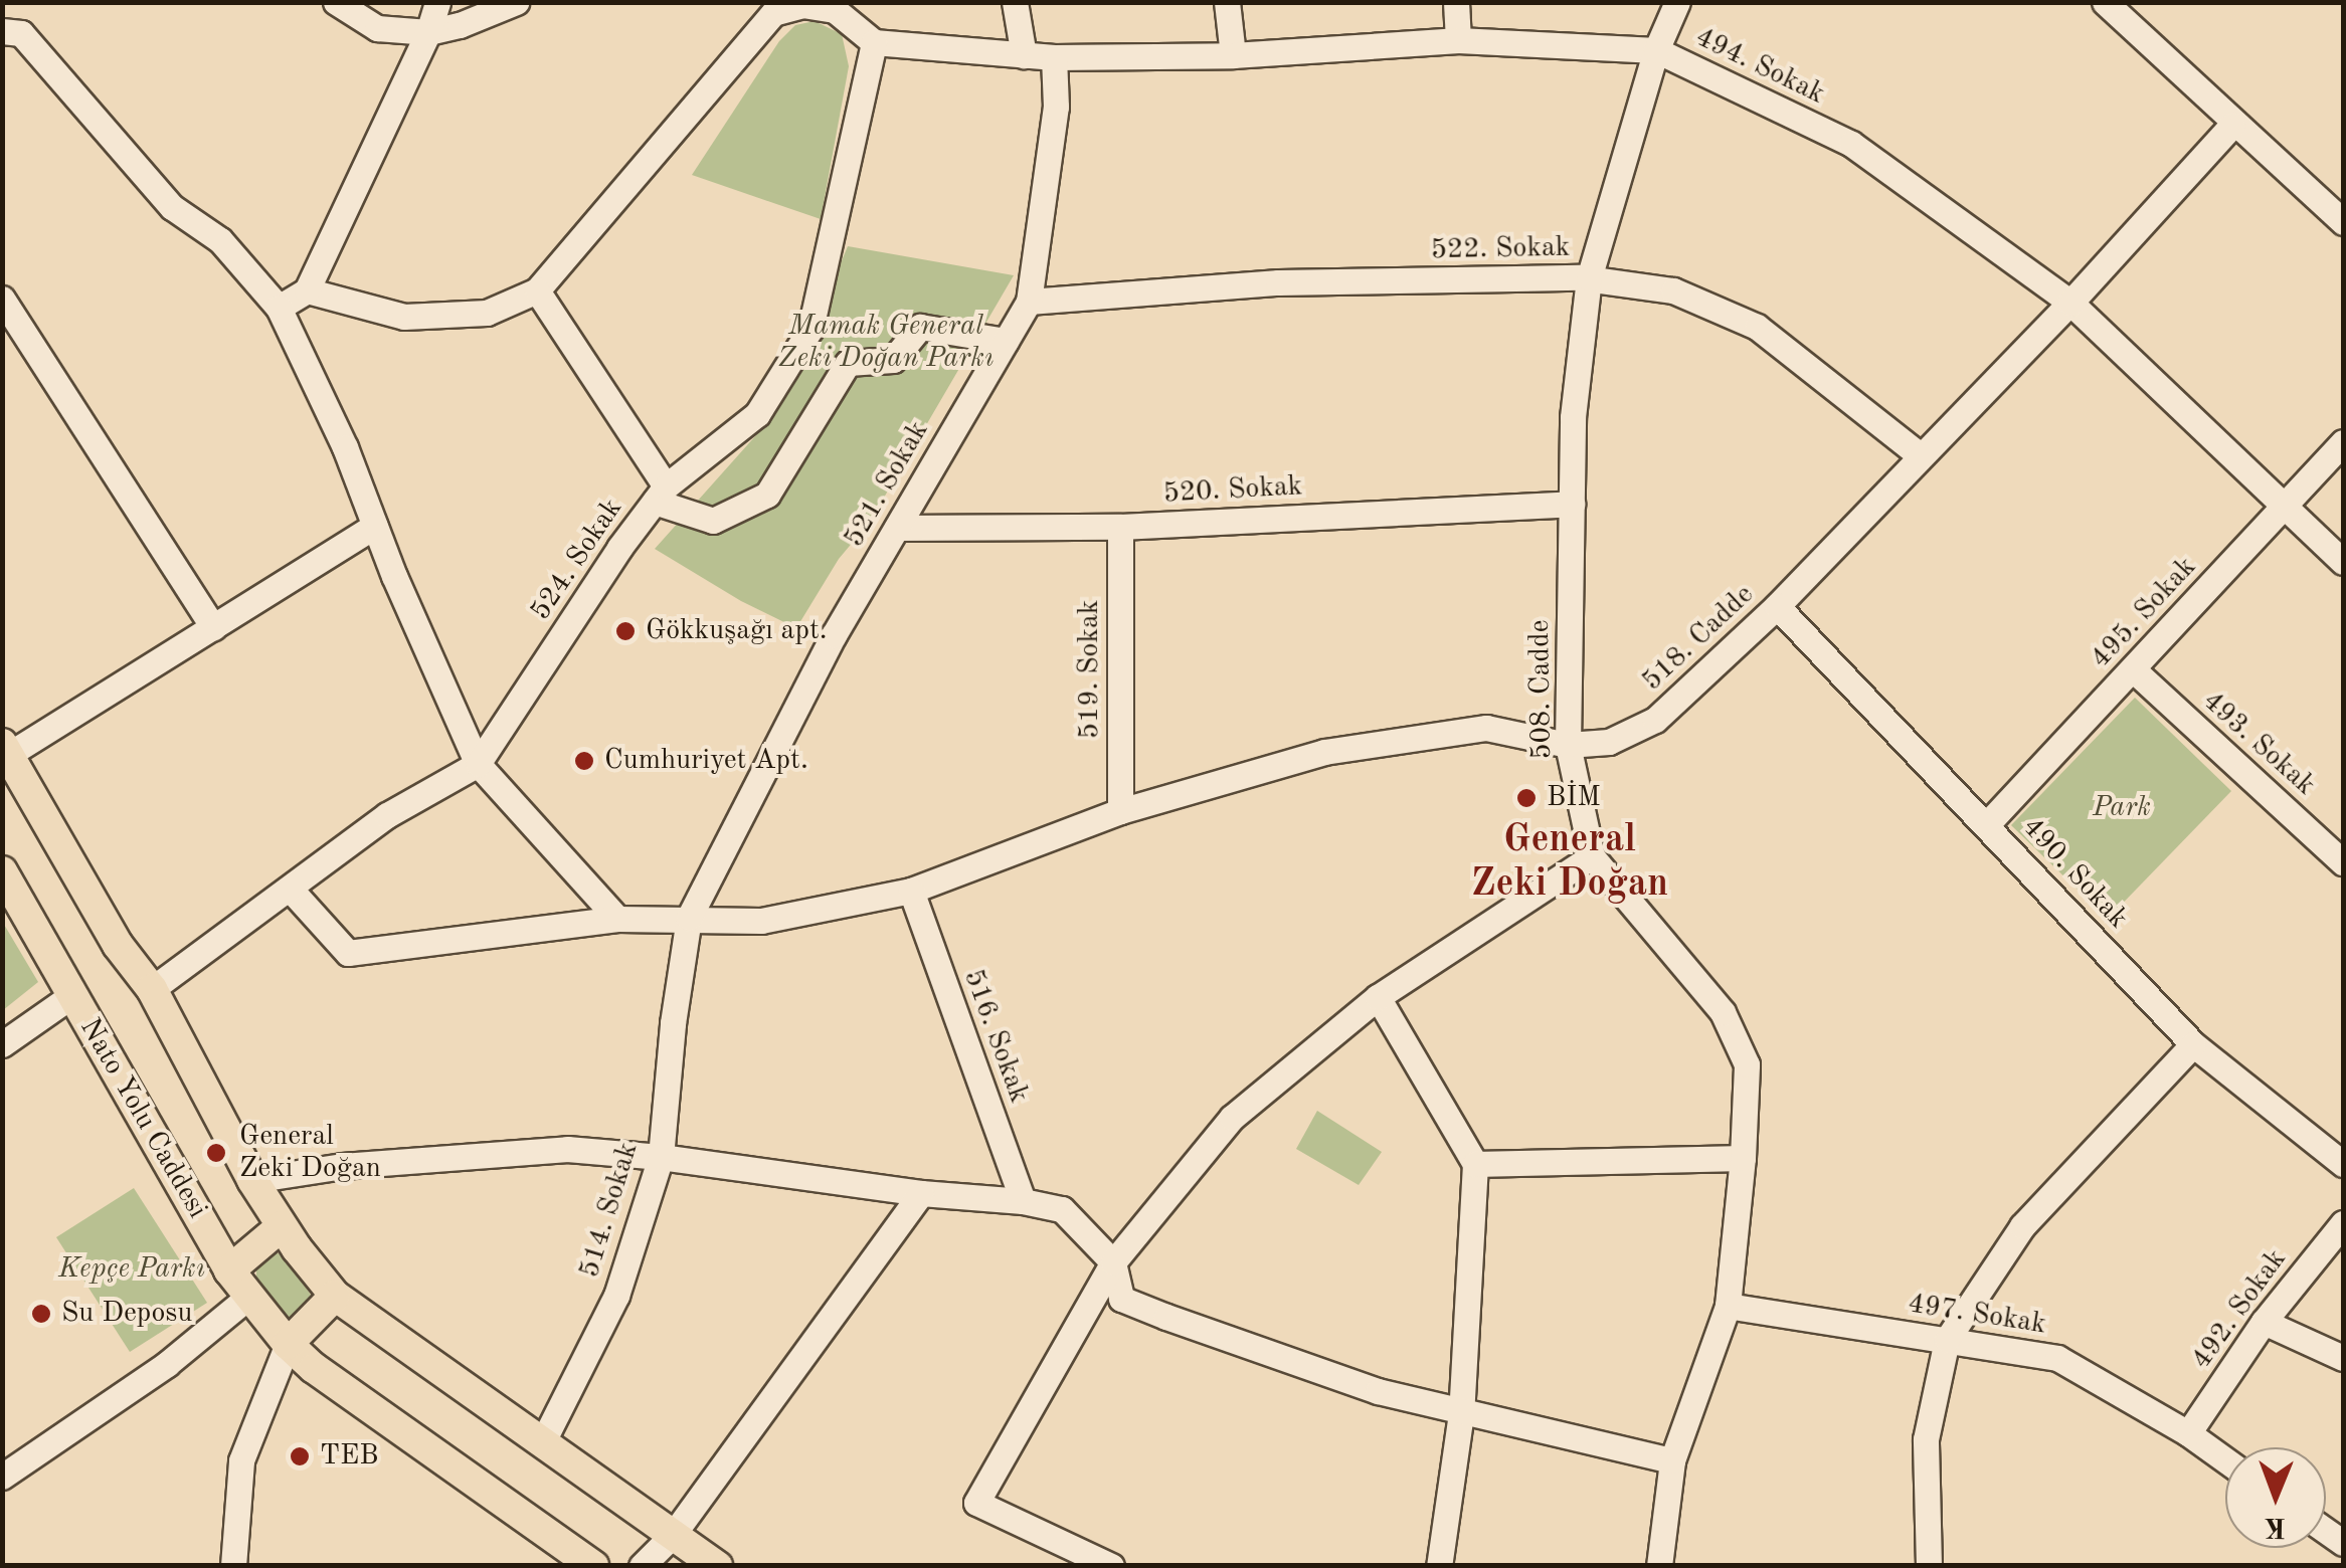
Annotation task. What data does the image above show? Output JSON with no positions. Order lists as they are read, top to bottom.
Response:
{
  "streets": {
    "main road": ["Nato Yolu Caddesi"],
    "street": [
      "494. Sokak",
      "522. Sokak",
      "521. Sokak",
      "520. Sokak",
      "524. Sokak",
      "495. Sokak",
      "518. Cadde",
      "519. Sokak",
      "508. Cadde",
      "493. Sokak",
      "490. Sokak",
      "516. Sokak",
      "514. Sokak",
      "492. Sokak",
      "497. Sokak"
    ]
  },
  "crossings": [
    ["494. Sokak", "521. Sokak"],
    ["494. Sokak", "524. Sokak"],
    ["494. Sokak", "495. Sokak"],
    ["494. Sokak", "518. Cadde"],
    ["494. Sokak", "508. Cadde"],
    ["522. Sokak", "521. Sokak"],
    ["522. Sokak", "518. Cadde"],
    ["522. Sokak", "508. Cadde"],
    ["521. Sokak", "520. Sokak"],
    ["521. Sokak", "518. Cadde"],
    ["521. Sokak", "514. Sokak"],
    ["520. Sokak", "519. Sokak"],
    ["520. Sokak", "508. Cadde"],
    ["524. Sokak", "518. Cadde"],
    ["495. Sokak", "493. Sokak"],
    ["495. Sokak", "490. Sokak"],
    ["518. Cadde", "519. Sokak"],
    ["518. Cadde", "508. Cadde"],
    ["518. Cadde", "490. Sokak"],
    ["518. Cadde", "516. Sokak"],
    ["518. Cadde", "514. Sokak"],
    ["508. Cadde", "497. Sokak"],
    ["492. Sokak", "497. Sokak"]
  ],
  "districts": ["General Zeki Doğan"],
  "parks": ["Mamak General Zeki Doğan Parkı", "Park", "Kepçe Parkı"],
  "places": [
    "Gökkuşağı apt.",
    "Cumhuriyet Apt.",
    "BİM",
    "General Zeki Doğan",
    "Su Deposu",
    "TEB"
  ],
  "north": "bottom"
}
